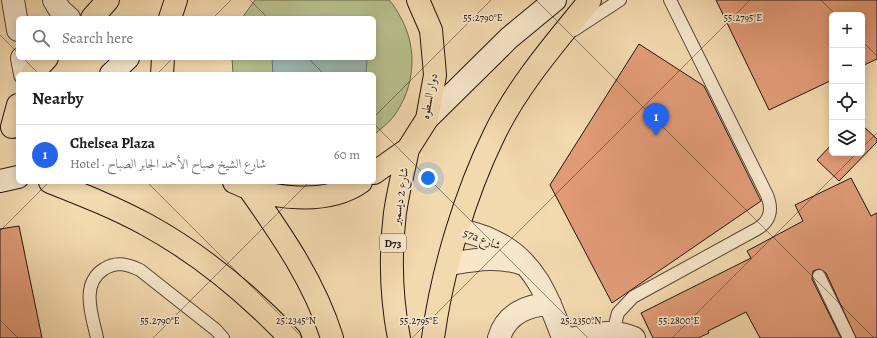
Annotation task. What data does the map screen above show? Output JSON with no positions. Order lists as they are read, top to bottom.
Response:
{
  "streets": {
    "main road": ["دوار السطوه", "شارع 2 ديسمبر", "D73"],
    "street": ["57a شارع"]
  },
  "crossings": [
    ["دوار السطوه", "شارع 2 ديسمبر"]
  ],
  "page": {
    "map_buttons": ["+", "−"],
    "search": "Search here",
    "heading": "Nearby",
    "pins": "1",
    "list": [
      {
        "mark": "1",
        "name": "Chelsea Plaza",
        "note": "Hotel · شارع الشيخ صباح الأحمد الجابر الصباح",
        "value": "60 m"
      }
    ]
  },
  "coordinates": [
    "55.2790°E",
    "55.2795°E",
    "25.2345°N",
    "25.2350°N",
    "55.2800°E"
  ]
}
